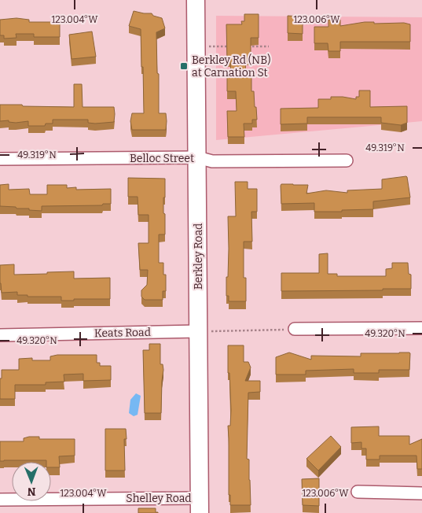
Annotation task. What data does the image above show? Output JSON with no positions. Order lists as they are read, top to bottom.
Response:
{
  "streets": {
    "street": [
      "Belloc Street",
      "Berkley Road",
      "Keats Road",
      "Shelley Road"
    ]
  },
  "crossings": [
    ["Belloc Street", "Berkley Road"],
    ["Berkley Road", "Keats Road"],
    ["Berkley Road", "Shelley Road"]
  ],
  "places": {
    "transit": ["Berkley Rd (NB) at Carnation St"]
  },
  "north": "bottom",
  "coordinates": [
    "123.004°W",
    "123.006°W",
    "49.319°N",
    "49.320°N"
  ]
}
